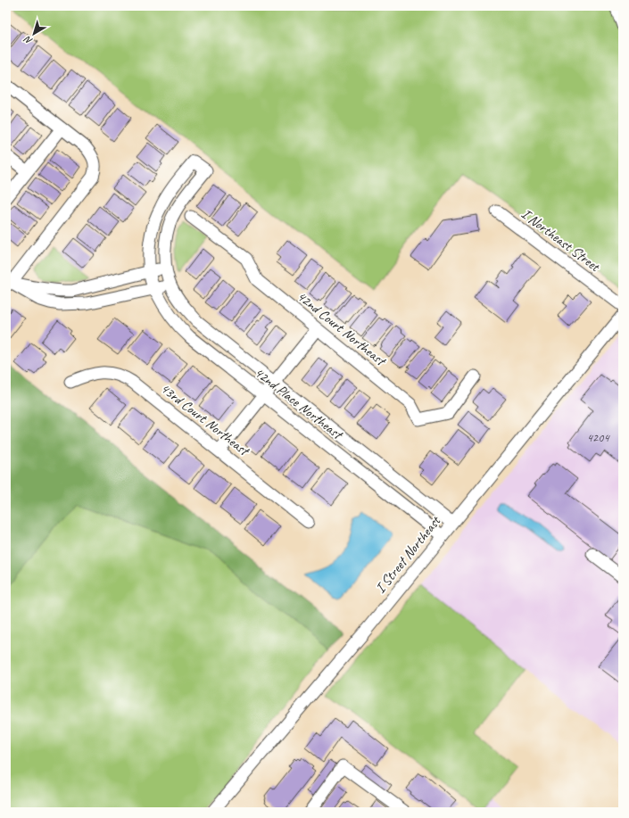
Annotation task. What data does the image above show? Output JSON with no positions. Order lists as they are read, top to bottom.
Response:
{
  "streets": {
    "street": [
      "I Northeast Street",
      "42nd Court Northeast",
      "42nd Place Northeast",
      "43rd Court Northeast",
      "I Street Northeast"
    ]
  },
  "crossings": [
    ["42nd Place Northeast", "I Street Northeast"]
  ],
  "house_numbers": ["4204"],
  "north": "bottom left"
}
